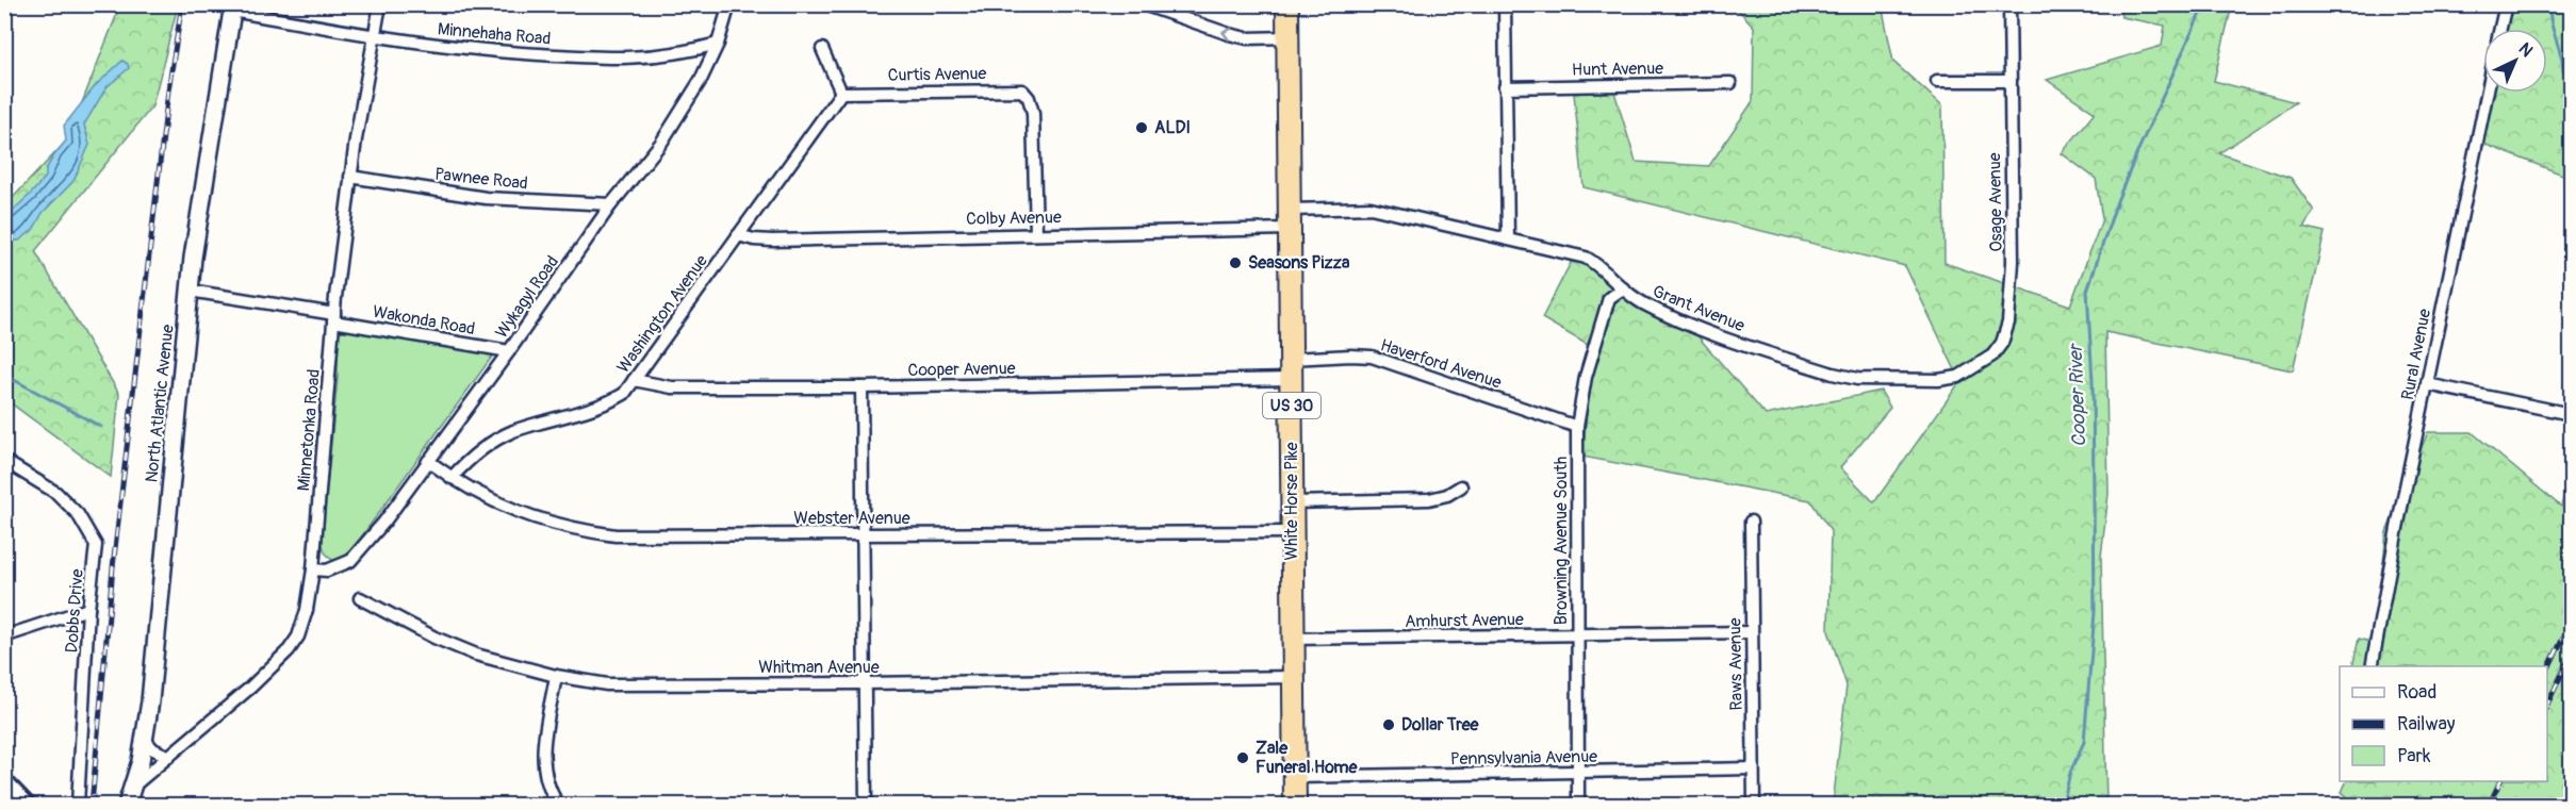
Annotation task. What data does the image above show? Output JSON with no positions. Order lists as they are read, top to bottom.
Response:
{
  "streets": {
    "highway": ["US 30", "White Horse Pike"],
    "street": [
      "Minnehaha Road",
      "Hunt Avenue",
      "Curtis Avenue",
      "Pawnee Road",
      "Osage Avenue",
      "Colby Avenue",
      "Wykagyl Road",
      "Grant Avenue",
      "Washington Avenue",
      "Wakonda Road",
      "Rural Avenue",
      "Haverford Avenue",
      "Cooper Avenue",
      "North Atlantic Avenue",
      "Minnetonka Road",
      "Webster Avenue",
      "Browning Avenue South",
      "Dobbs Drive",
      "Amhurst Avenue",
      "Raws Avenue",
      "Whitman Avenue",
      "Pennsylvania Avenue"
    ]
  },
  "crossings": [
    ["Minnehaha Road", "Wykagyl Road"],
    ["Minnehaha Road", "North Atlantic Avenue"],
    ["Minnehaha Road", "Minnetonka Road"],
    ["Curtis Avenue", "Colby Avenue"],
    ["Curtis Avenue", "Washington Avenue"],
    ["Pawnee Road", "Wykagyl Road"],
    ["Pawnee Road", "Minnetonka Road"],
    ["Osage Avenue", "Grant Avenue"],
    ["Colby Avenue", "Grant Avenue"],
    ["Colby Avenue", "Washington Avenue"],
    ["Colby Avenue", "White Horse Pike"],
    ["Wykagyl Road", "Wakonda Road"],
    ["Wykagyl Road", "Minnetonka Road"],
    ["Wykagyl Road", "Webster Avenue"],
    ["Grant Avenue", "White Horse Pike"],
    ["Grant Avenue", "Browning Avenue South"],
    ["Washington Avenue", "Cooper Avenue"],
    ["Washington Avenue", "Webster Avenue"],
    ["Wakonda Road", "North Atlantic Avenue"],
    ["Wakonda Road", "Minnetonka Road"],
    ["Haverford Avenue", "Cooper Avenue"],
    ["Haverford Avenue", "White Horse Pike"],
    ["Haverford Avenue", "Browning Avenue South"],
    ["Cooper Avenue", "White Horse Pike"],
    ["North Atlantic Avenue", "Minnetonka Road"],
    ["White Horse Pike", "Webster Avenue"],
    ["White Horse Pike", "Amhurst Avenue"],
    ["White Horse Pike", "Whitman Avenue"],
    ["White Horse Pike", "Pennsylvania Avenue"],
    ["Browning Avenue South", "Amhurst Avenue"],
    ["Browning Avenue South", "Pennsylvania Avenue"],
    ["Amhurst Avenue", "Raws Avenue"],
    ["Raws Avenue", "Pennsylvania Avenue"]
  ],
  "water": ["Cooper River"],
  "places": [
    "ALDI",
    "Seasons Pizza",
    "Dollar Tree",
    "Zale Funeral Home"
  ],
  "legend": ["Road", "Railway", "Park"],
  "north": "top right"
}
